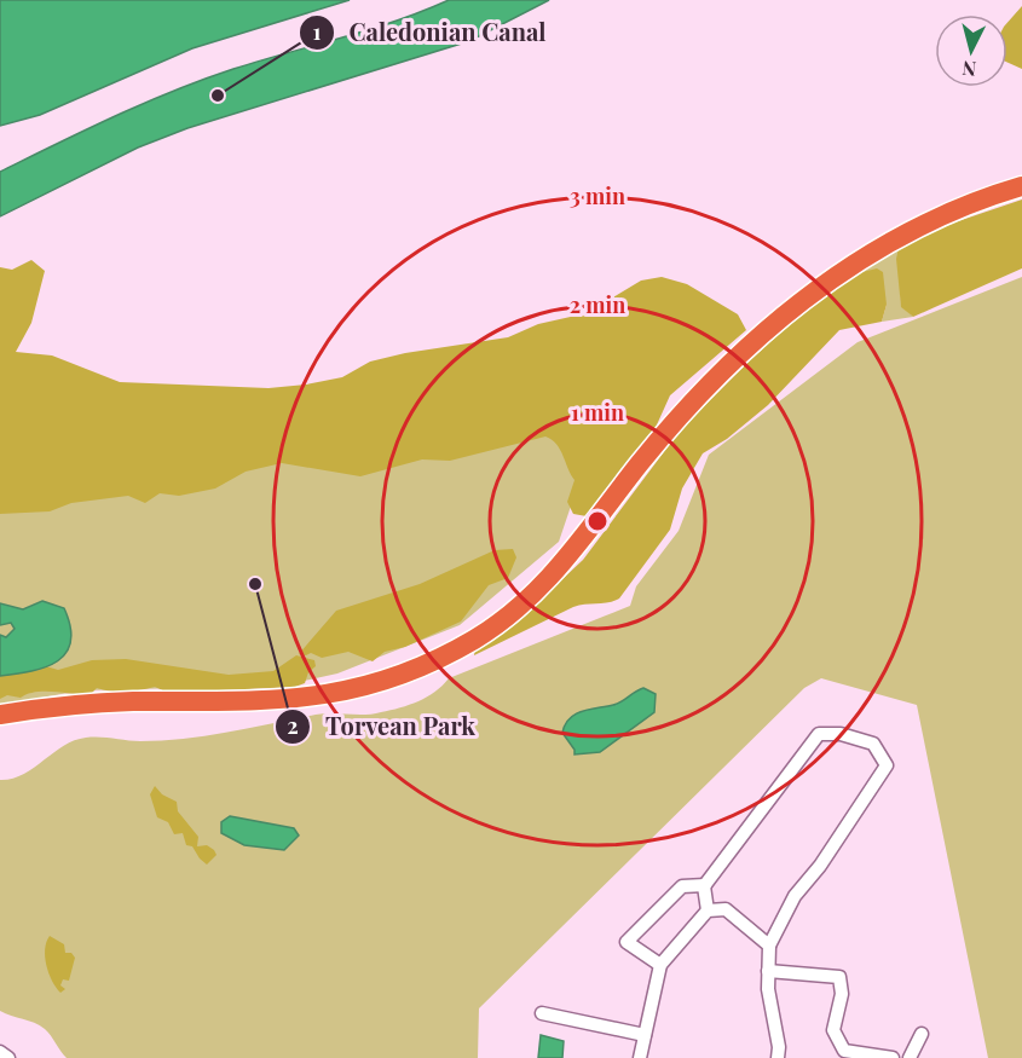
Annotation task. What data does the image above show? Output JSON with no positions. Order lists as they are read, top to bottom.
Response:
{
  "places": ["Caledonian Canal", "Torvean Park"],
  "north": "bottom",
  "rings": ["3 min", "2 min", "1 min"]
}
